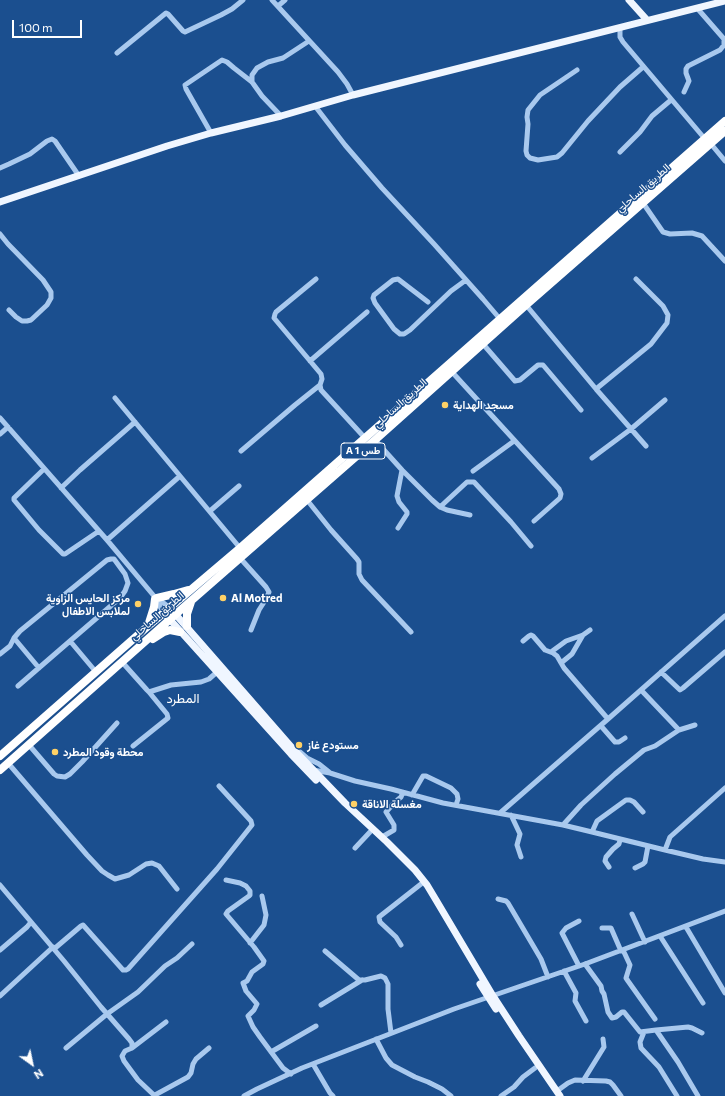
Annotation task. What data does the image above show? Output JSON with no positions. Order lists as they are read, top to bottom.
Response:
{
  "streets": {
    "highway": ["الطريق الساحلي", "A 1 طس"]
  },
  "districts": ["المطرد"],
  "places": [
    "مسجد الهداية",
    "Al Motred",
    "مركز الحايس الزاوية لملابس الاطفال",
    "مستودع غاز",
    "محطة وقود المطرد",
    "مغسلة الاناقة"
  ],
  "scale_bar": "100 m",
  "north": "bottom right"
}
